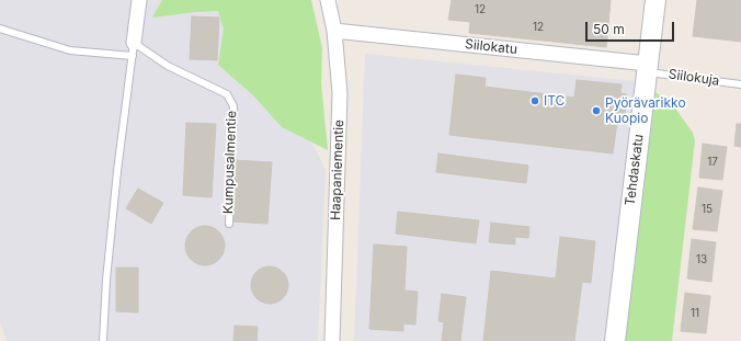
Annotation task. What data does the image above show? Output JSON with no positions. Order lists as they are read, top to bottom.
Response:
{
  "streets": {
    "street": ["Siilokatu", "Haapaniementie", "Tehdaskatu"],
    "lane": ["Siilokuja", "Kumpusalmentie"]
  },
  "crossings": [
    ["Siilokatu", "Siilokuja"],
    ["Siilokatu", "Haapaniementie"],
    ["Siilokatu", "Tehdaskatu"],
    ["Siilokuja", "Tehdaskatu"]
  ],
  "places": ["ITC", "Pyörävarikko Kuopio"],
  "house_numbers": [
    "12",
    "12",
    "17",
    "15",
    "13",
    "11"
  ],
  "scale_bar": "50 m"
}
